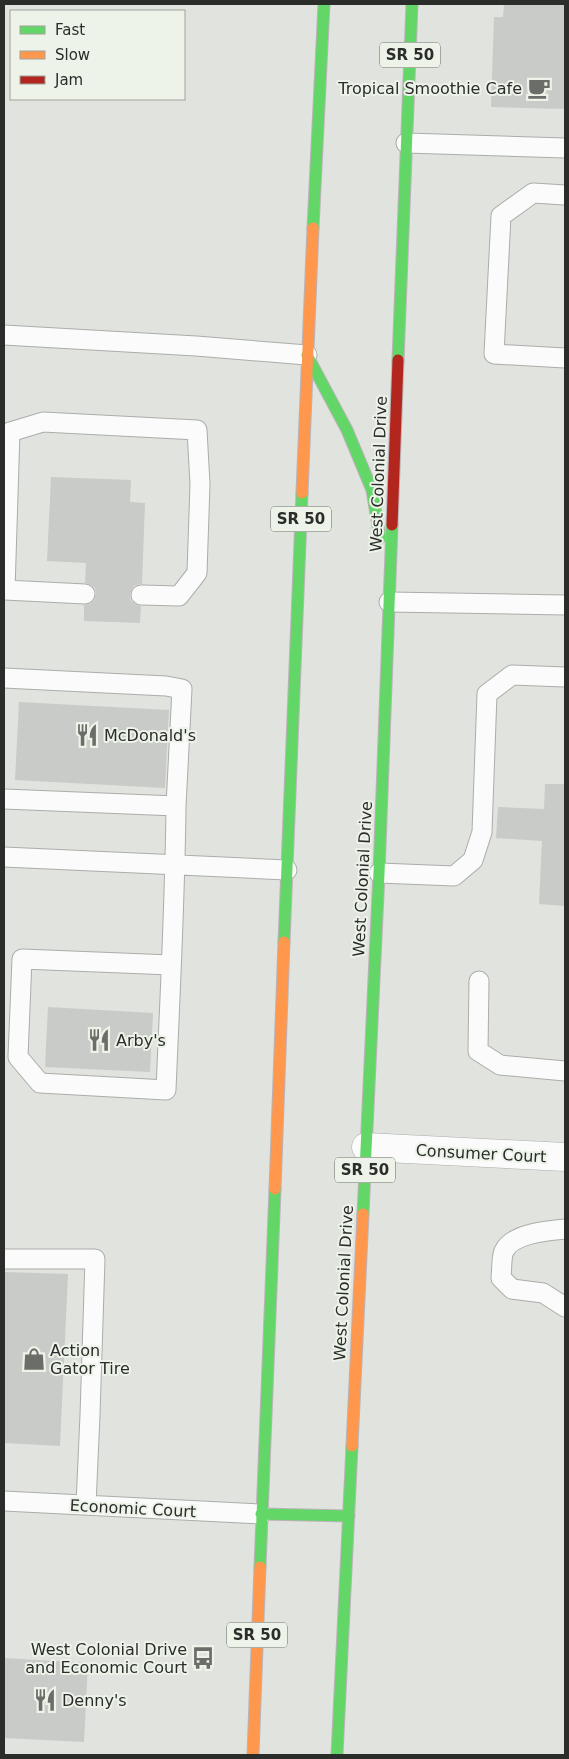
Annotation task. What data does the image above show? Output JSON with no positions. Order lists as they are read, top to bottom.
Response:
{
  "streets": {
    "highway": ["SR 50", "West Colonial Drive"],
    "street": ["Consumer Court"],
    "lane": ["Economic Court"]
  },
  "crossings": [
    ["SR 50", "Economic Court"],
    ["West Colonial Drive", "Consumer Court"]
  ],
  "places": {
    "cafe": ["Tropical Smoothie Cafe"],
    "restaurant": ["McDonald's", "Arby's", "Denny's"],
    "shop": ["Action Gator Tire"],
    "bus stop": ["West Colonial Drive and Economic Court"]
  },
  "legend": ["Fast", "Slow", "Jam"]
}
